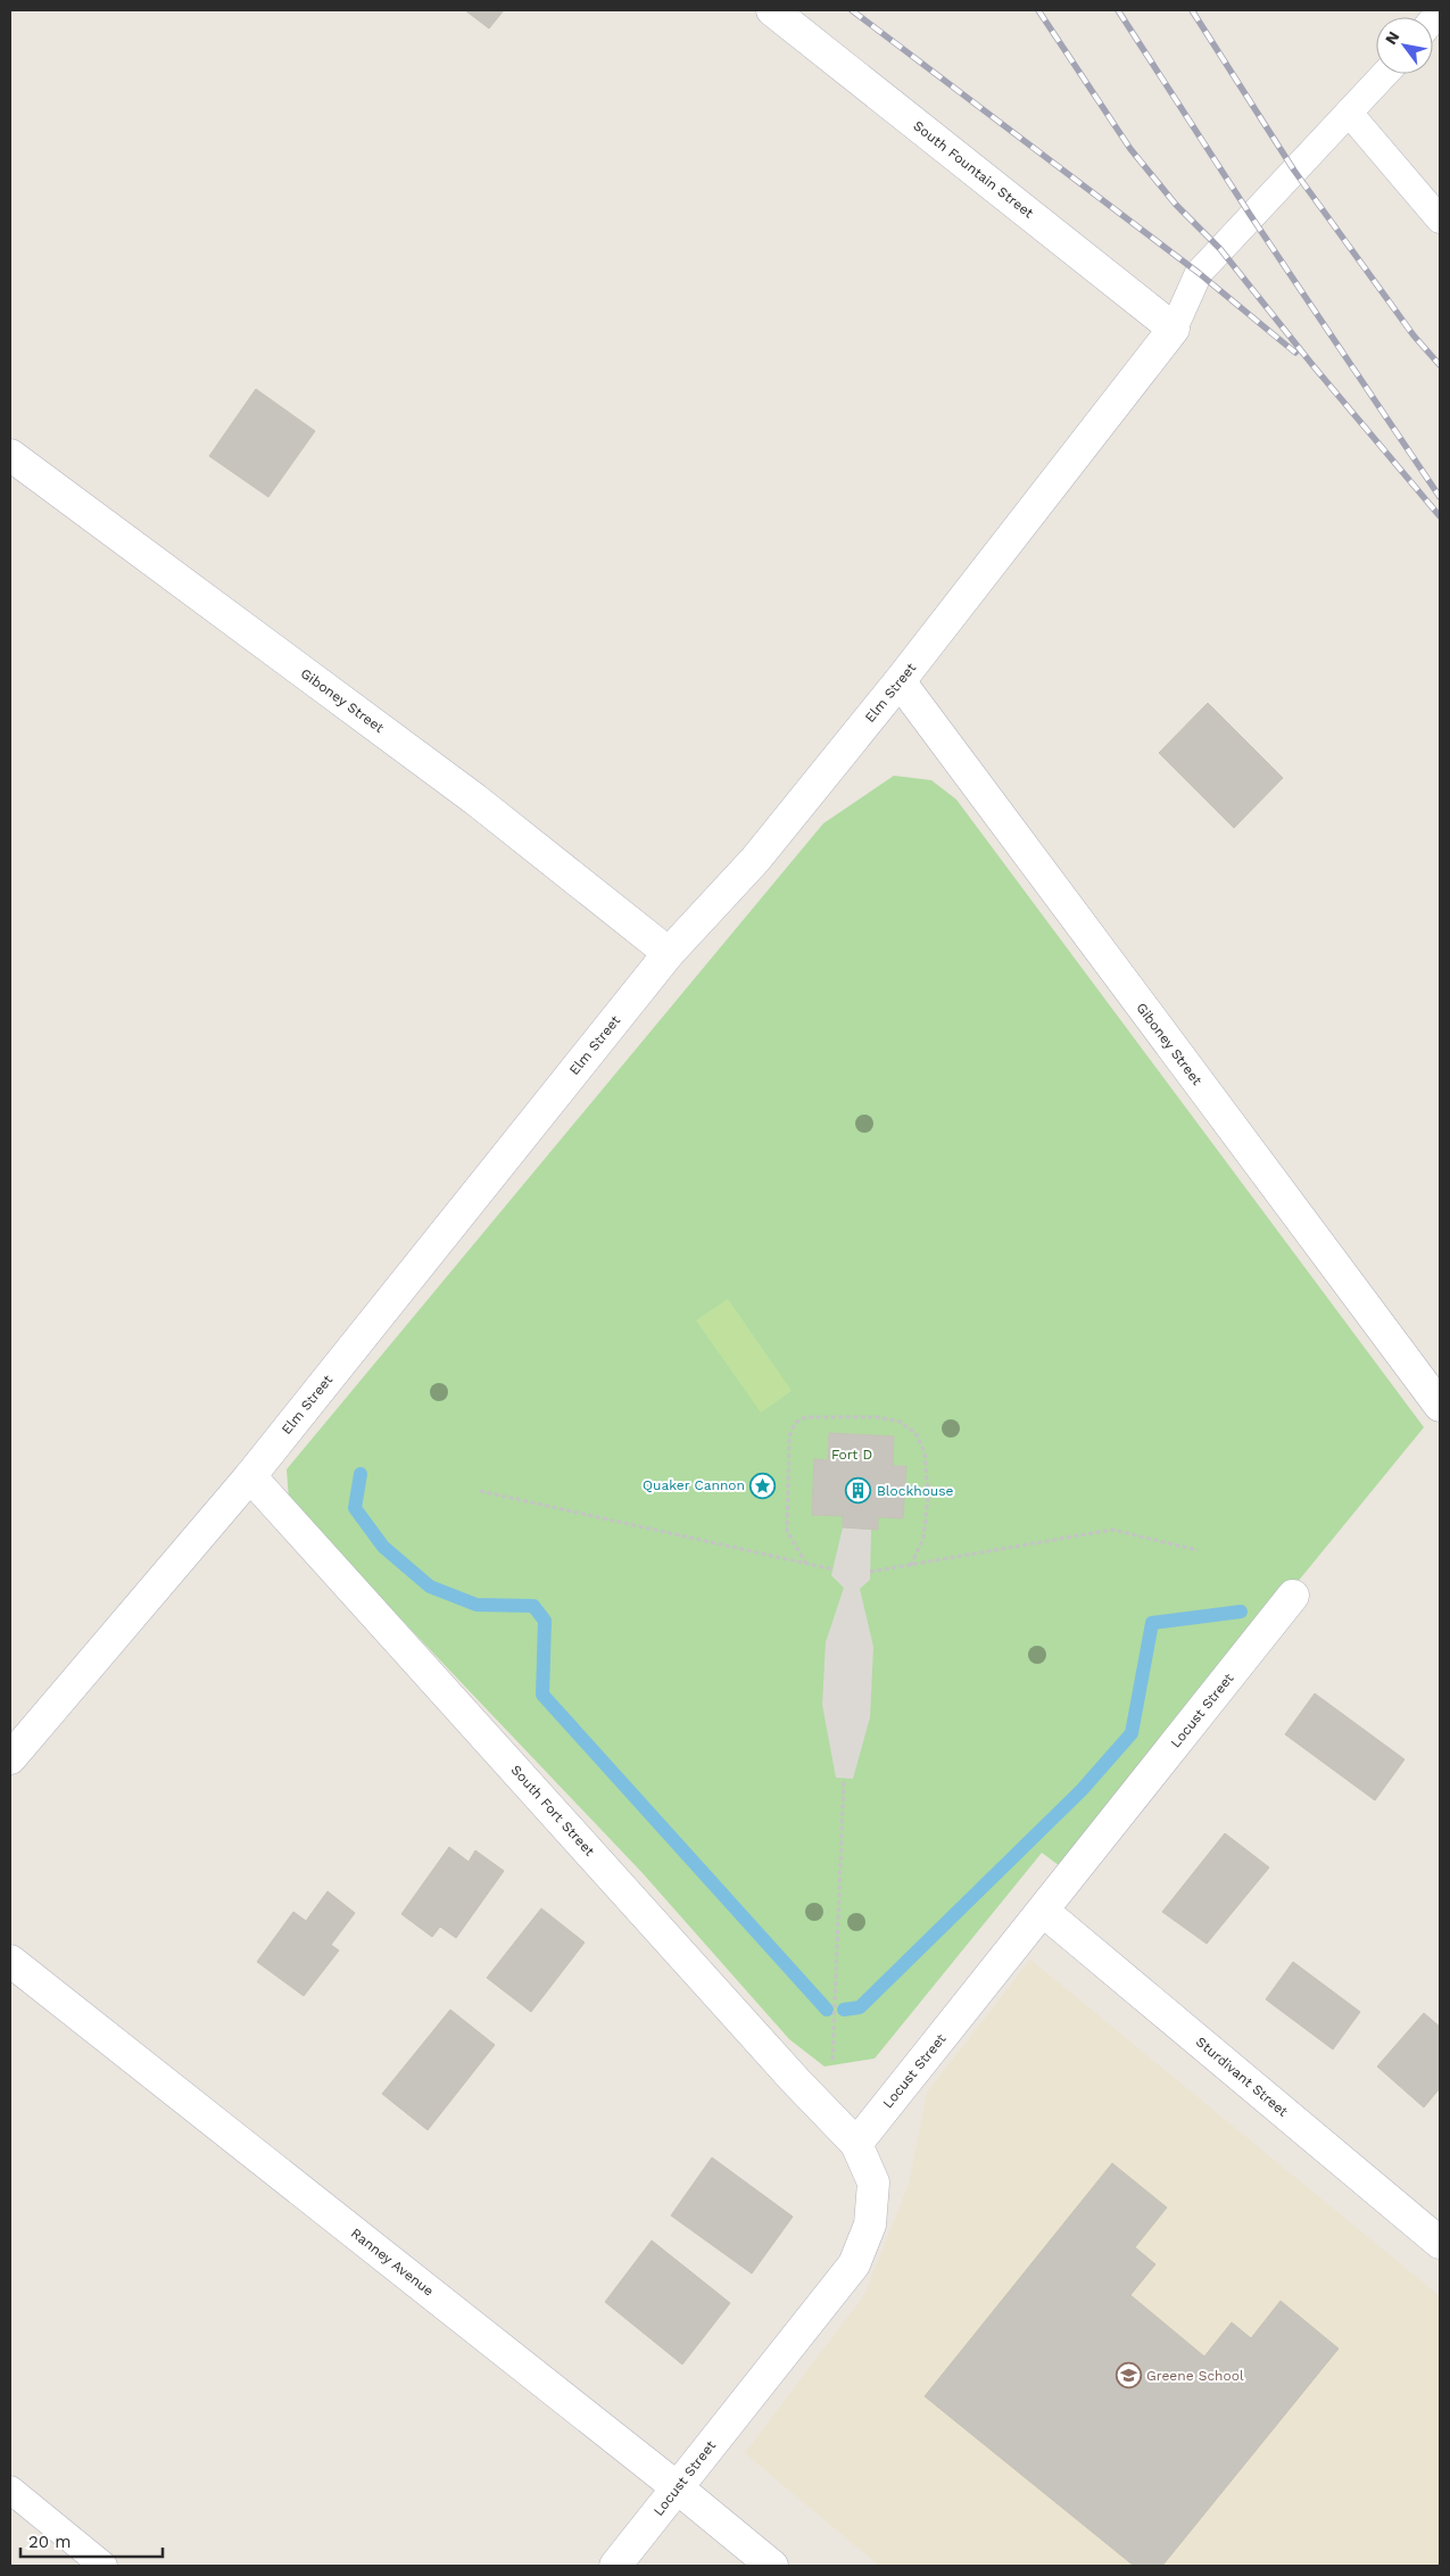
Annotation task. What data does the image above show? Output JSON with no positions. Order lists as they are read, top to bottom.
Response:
{
  "streets": {
    "street": [
      "South Fountain Street",
      "Elm Street",
      "Giboney Street",
      "Locust Street",
      "South Fort Street",
      "Sturdivant Street",
      "Ranney Avenue"
    ]
  },
  "crossings": [
    ["South Fountain Street", "Elm Street"],
    ["Elm Street", "Giboney Street"],
    ["Elm Street", "South Fort Street"],
    ["Locust Street", "South Fort Street"],
    ["Locust Street", "Sturdivant Street"],
    ["Locust Street", "Ranney Avenue"]
  ],
  "parks": ["Fort D"],
  "places": {
    "place": ["Quaker Cannon"],
    "building": ["Blockhouse"],
    "school or university": ["Greene School"]
  },
  "scale_bar": "20 m",
  "north": "top left"
}
